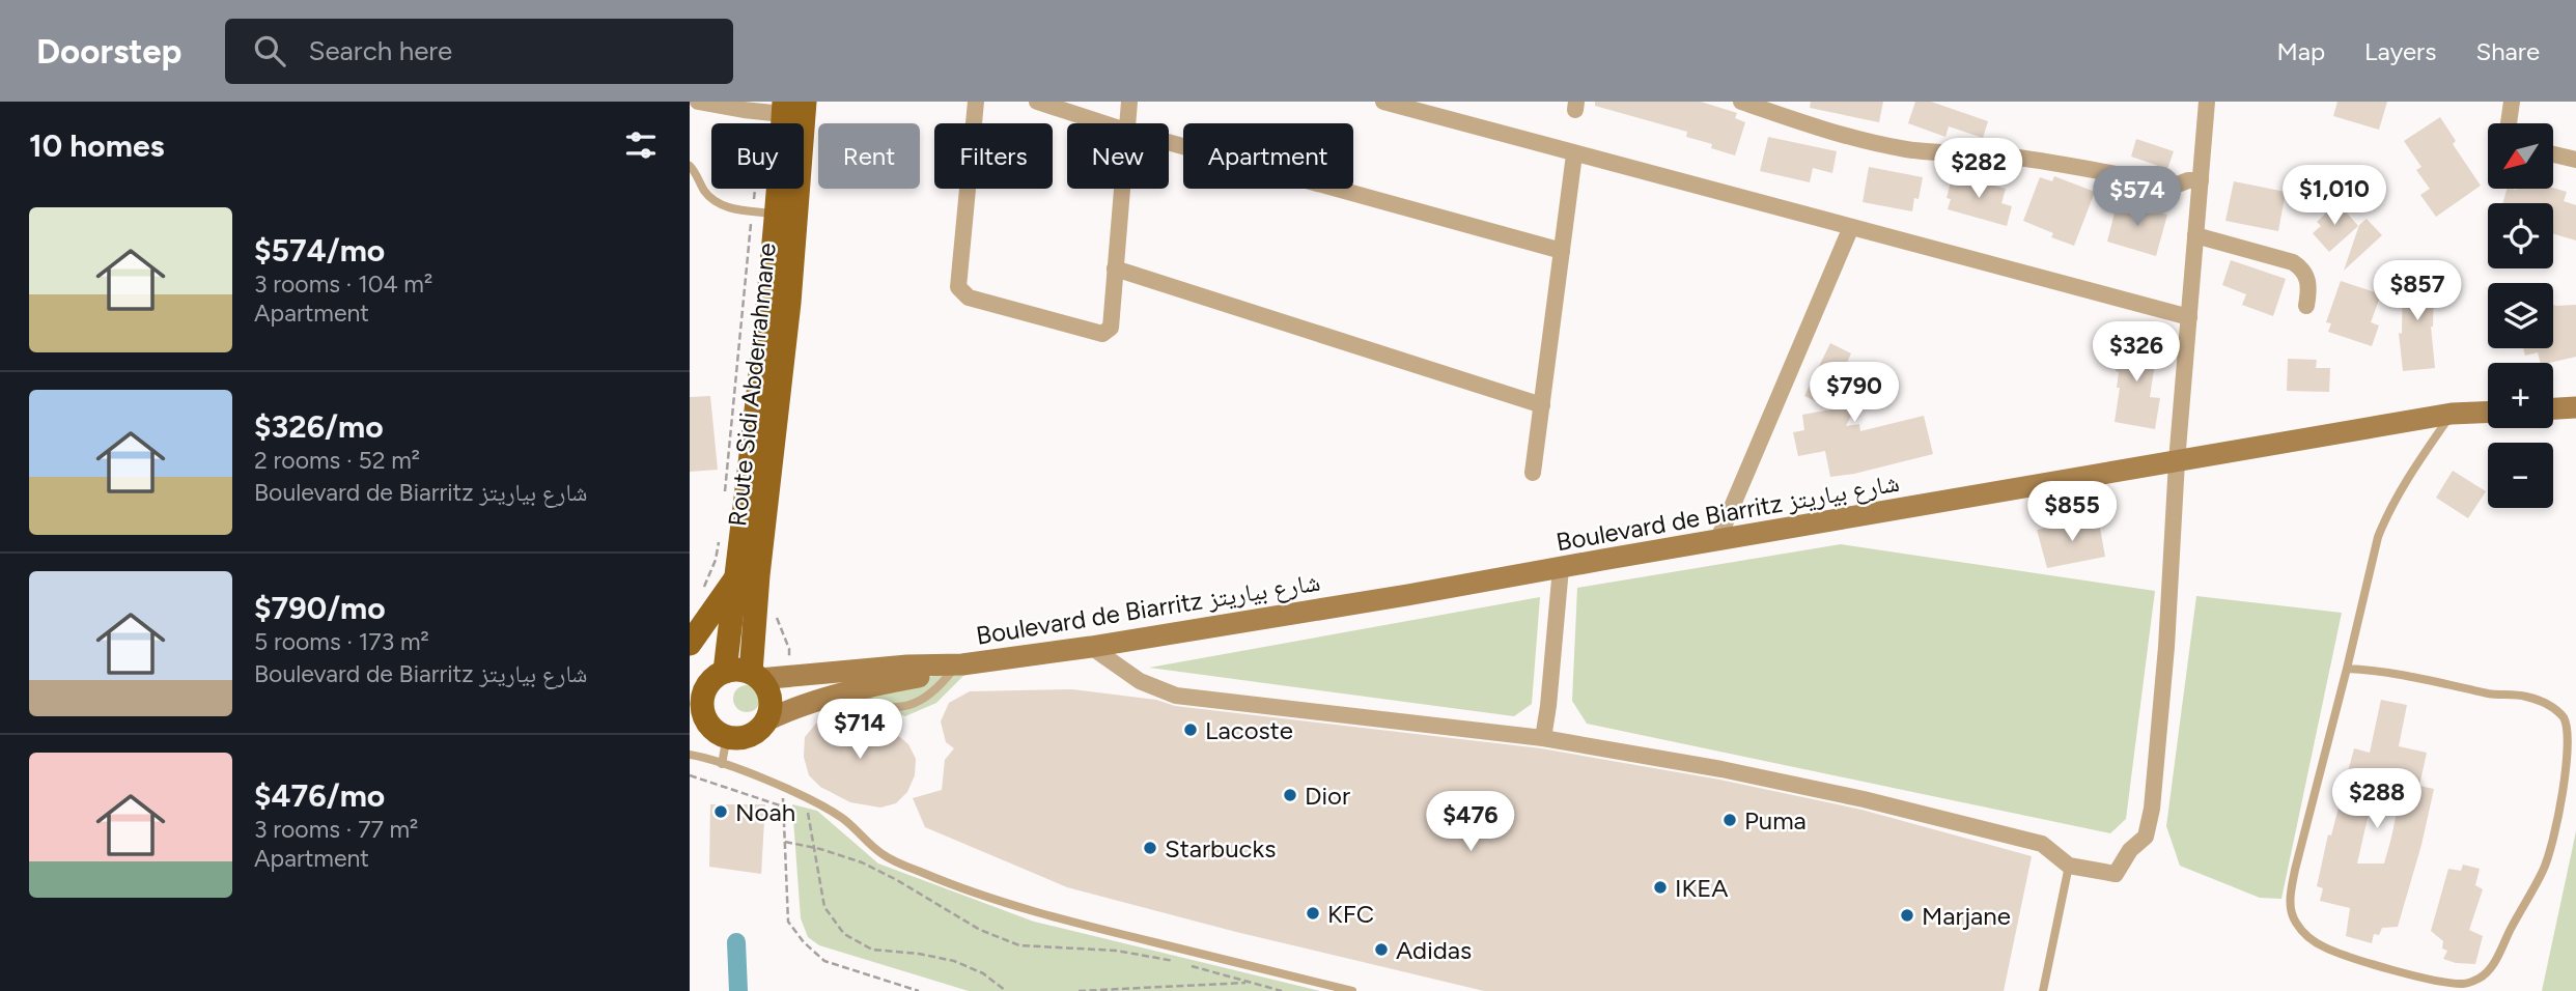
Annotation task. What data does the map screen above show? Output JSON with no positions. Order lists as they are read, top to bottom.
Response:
{
  "streets": {
    "main road": ["Route Sidi Abderrahmane"],
    "street": ["Boulevard de Biarritz شارع بياريتز"]
  },
  "crossings": [
    ["Route Sidi Abderrahmane", "Boulevard de Biarritz شارع بياريتز"]
  ],
  "places": [
    "Lacoste",
    "Dior",
    "Noah",
    "Puma",
    "Starbucks",
    "IKEA",
    "KFC",
    "Marjane",
    "Adidas"
  ],
  "north": "bottom left",
  "page": {
    "header": "Doorstep",
    "search": "Search here",
    "nav": ["Map", "Layers", "Share"],
    "heading": "10 homes",
    "map_buttons": ["+", "−"],
    "chip": [
      "Buy",
      "Rent",
      "Filters",
      "New",
      "Apartment"
    ],
    "price": [
      "$282",
      "$1,010",
      "$574",
      "$857",
      "$326",
      "$790",
      "$855",
      "$714",
      "$288",
      "$476"
    ],
    "list": [
      {
        "name": "$574/mo",
        "note": "3 rooms · 104 m² · Apartment"
      },
      {
        "name": "$326/mo",
        "note": "2 rooms · 52 m² · Boulevard de Biarritz شارع بياريتز"
      },
      {
        "name": "$790/mo",
        "note": "5 rooms · 173 m² · Boulevard de Biarritz شارع بياريتز"
      },
      {
        "name": "$476/mo",
        "note": "3 rooms · 77 m² · Apartment"
      }
    ]
  }
}
